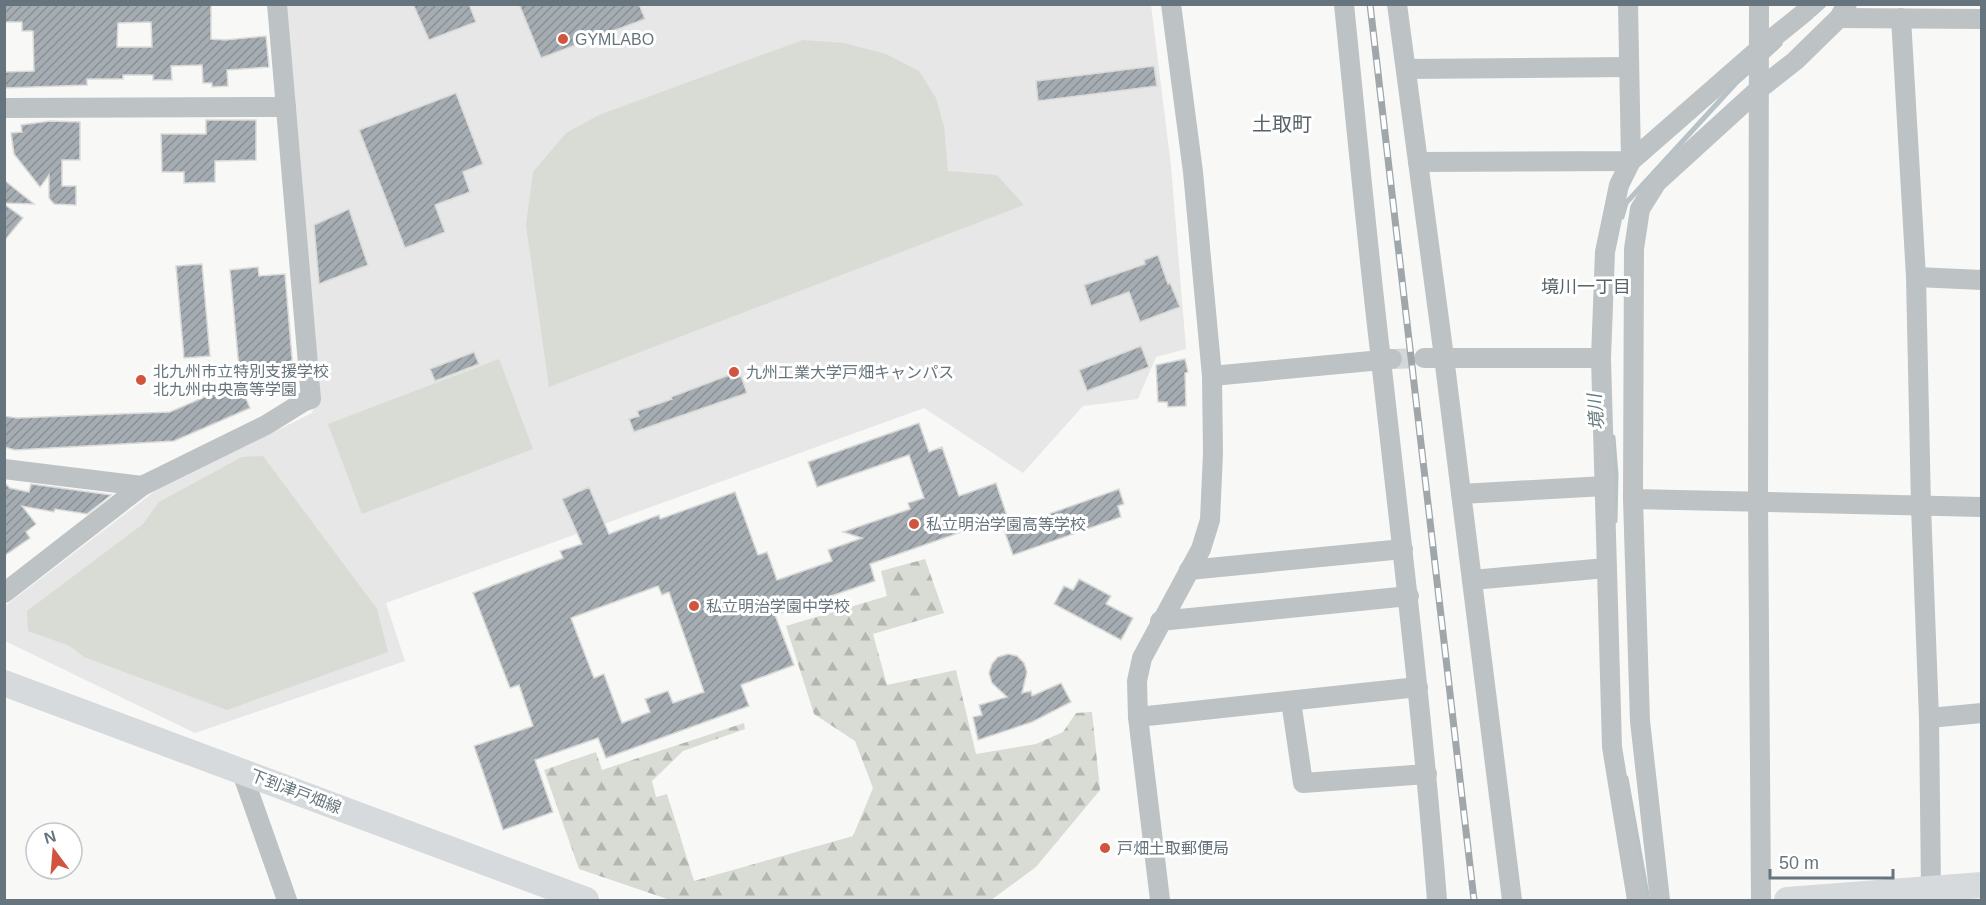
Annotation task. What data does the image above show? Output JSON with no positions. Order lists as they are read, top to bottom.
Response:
{
  "streets": {
    "main road": ["下到津戸畑線"]
  },
  "districts": ["土取町", "境川一丁目"],
  "water": ["境川"],
  "places": [
    "GYMLABO",
    "九州工業大学戸畑キャンパス",
    "北九州市立特別支援学校 北九州中央高等学園",
    "私立明治学園高等学校",
    "私立明治学園中学校",
    "戸畑土取郵便局"
  ],
  "scale_bar": "50 m",
  "north": "top"
}
